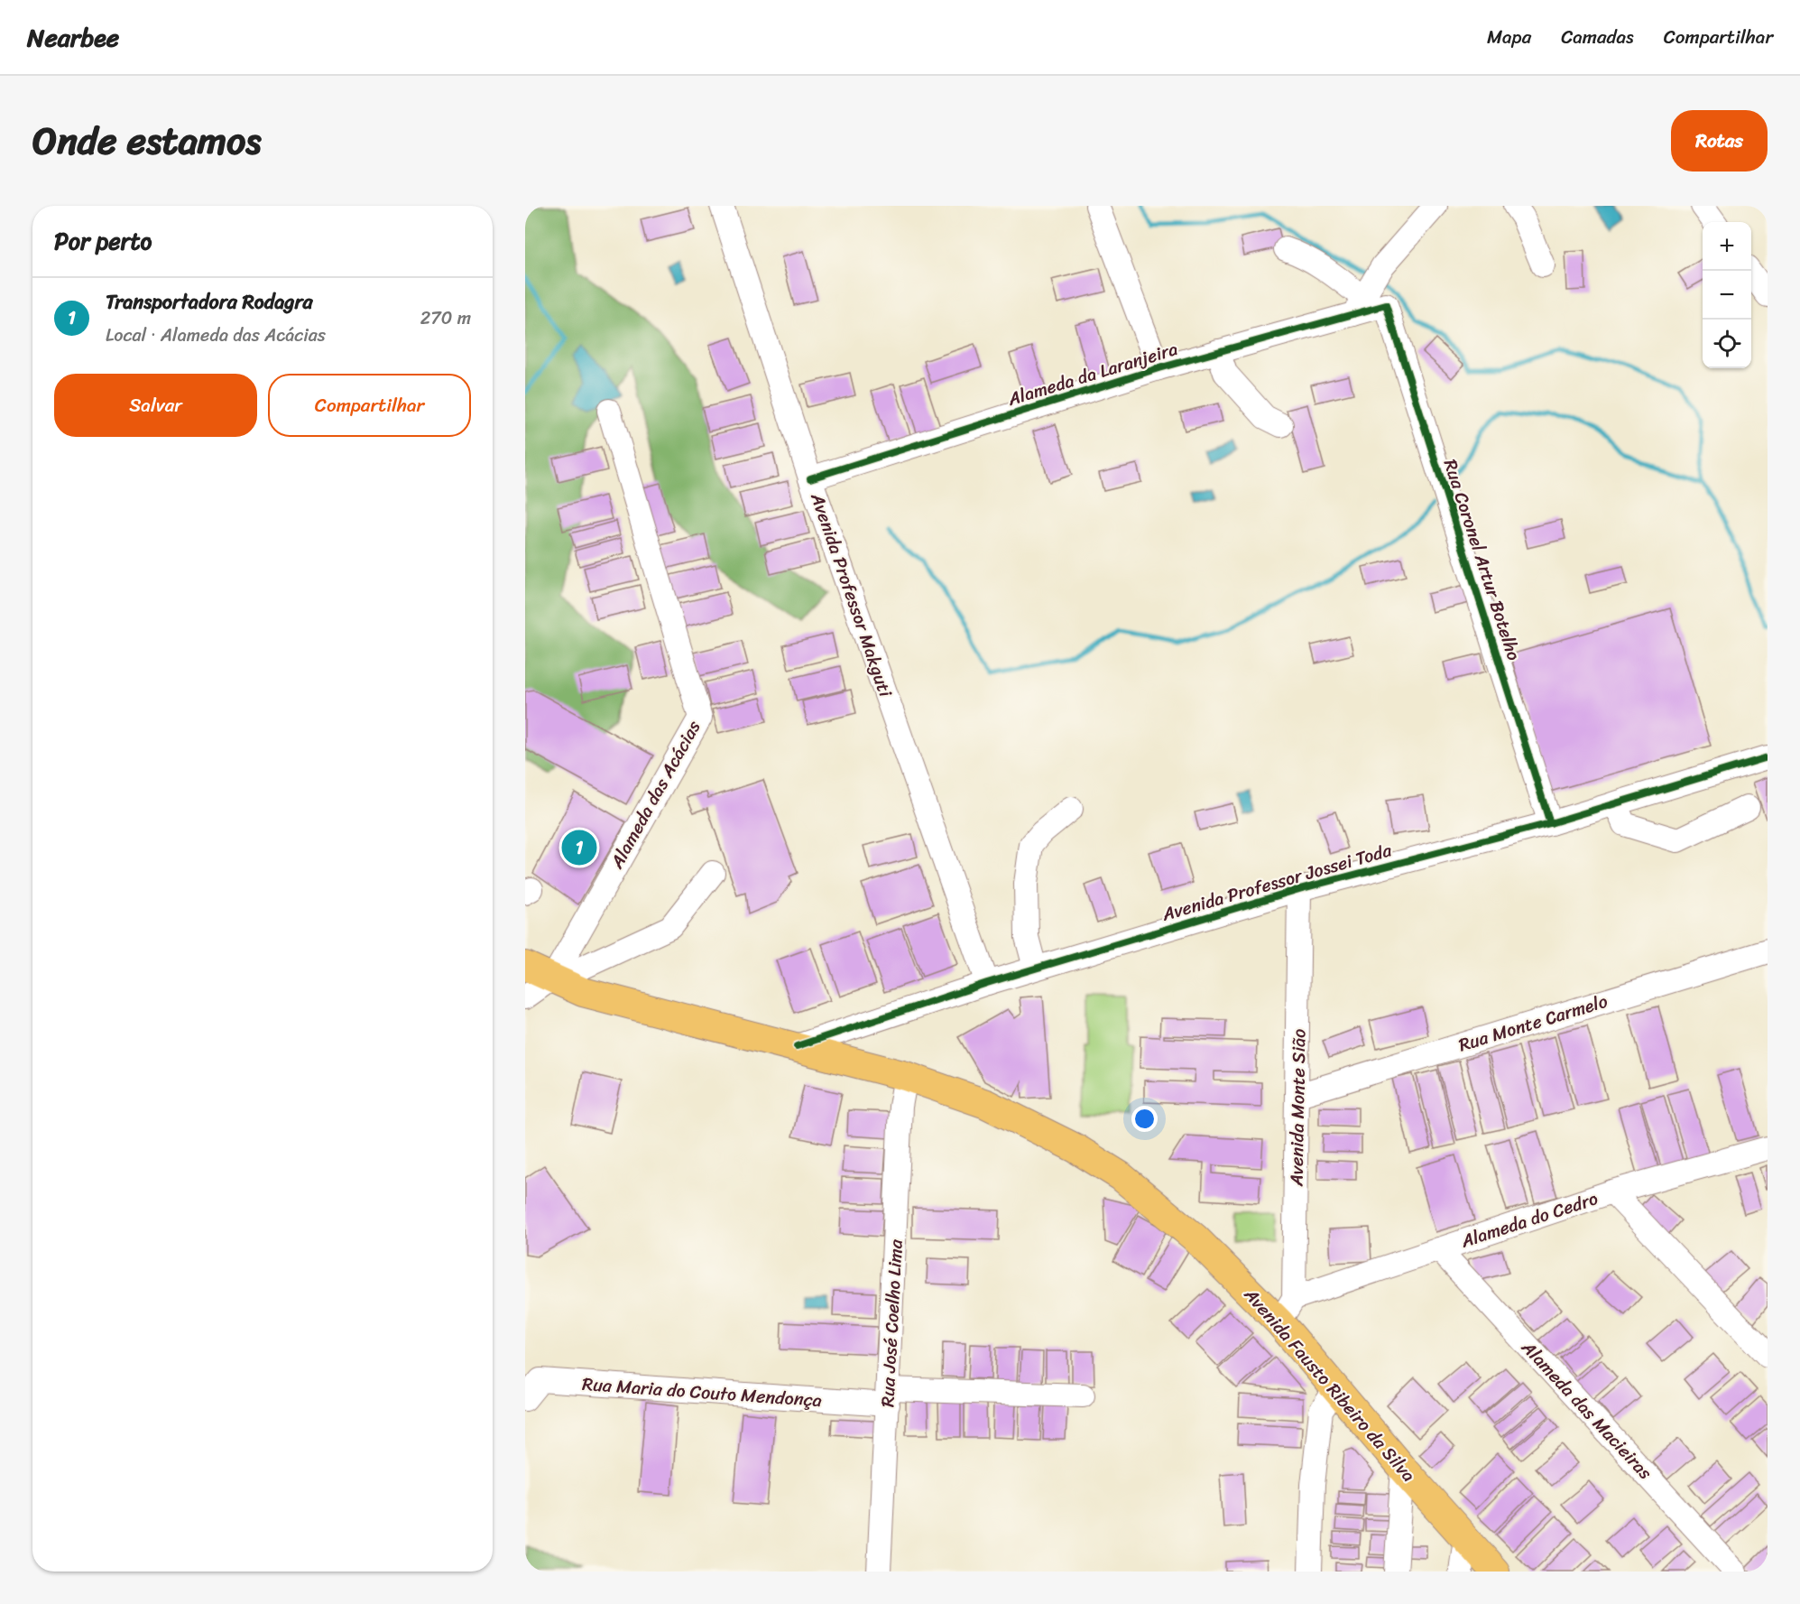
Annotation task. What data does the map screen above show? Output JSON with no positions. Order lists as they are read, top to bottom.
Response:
{
  "streets": {
    "main road": ["Avenida Fausto Ribeiro da Silva"],
    "street": [
      "Alameda da Laranjeira",
      "Rua Coronel Artur Botelho",
      "Avenida Professor Makguti",
      "Alameda das Acácias",
      "Avenida Professor Jossei Toda",
      "Rua Monte Carmelo",
      "Avenida Monte Sião",
      "Alameda do Cedro",
      "Rua José Coelho Lima",
      "Rua Maria do Couto Mendonça",
      "Alameda das Macieiras"
    ]
  },
  "crossings": [
    ["Alameda da Laranjeira", "Rua Coronel Artur Botelho"],
    ["Alameda da Laranjeira", "Avenida Professor Makguti"],
    ["Rua Coronel Artur Botelho", "Avenida Professor Jossei Toda"],
    ["Avenida Professor Makguti", "Avenida Professor Jossei Toda"],
    ["Alameda das Acácias", "Avenida Fausto Ribeiro da Silva"],
    ["Avenida Professor Jossei Toda", "Avenida Monte Sião"],
    ["Avenida Professor Jossei Toda", "Avenida Fausto Ribeiro da Silva"],
    ["Rua Monte Carmelo", "Avenida Monte Sião"],
    ["Avenida Monte Sião", "Alameda do Cedro"],
    ["Avenida Monte Sião", "Avenida Fausto Ribeiro da Silva"],
    ["Alameda do Cedro", "Alameda das Macieiras"],
    ["Rua José Coelho Lima", "Avenida Fausto Ribeiro da Silva"],
    ["Rua José Coelho Lima", "Rua Maria do Couto Mendonça"]
  ],
  "page": {
    "header": "Nearbee",
    "nav": ["Mapa", "Camadas", "Compartilhar"],
    "title": "Onde estamos",
    "buttons": [
      "Rotas",
      ["Salvar", "Compartilhar"]
    ],
    "heading": "Por perto",
    "map_buttons": ["+", "−"],
    "list": [
      {
        "mark": "1",
        "name": "Transportadora Rodagra",
        "note": "Local · Alameda das Acácias",
        "value": "270 m"
      }
    ],
    "pins": "1"
  }
}
